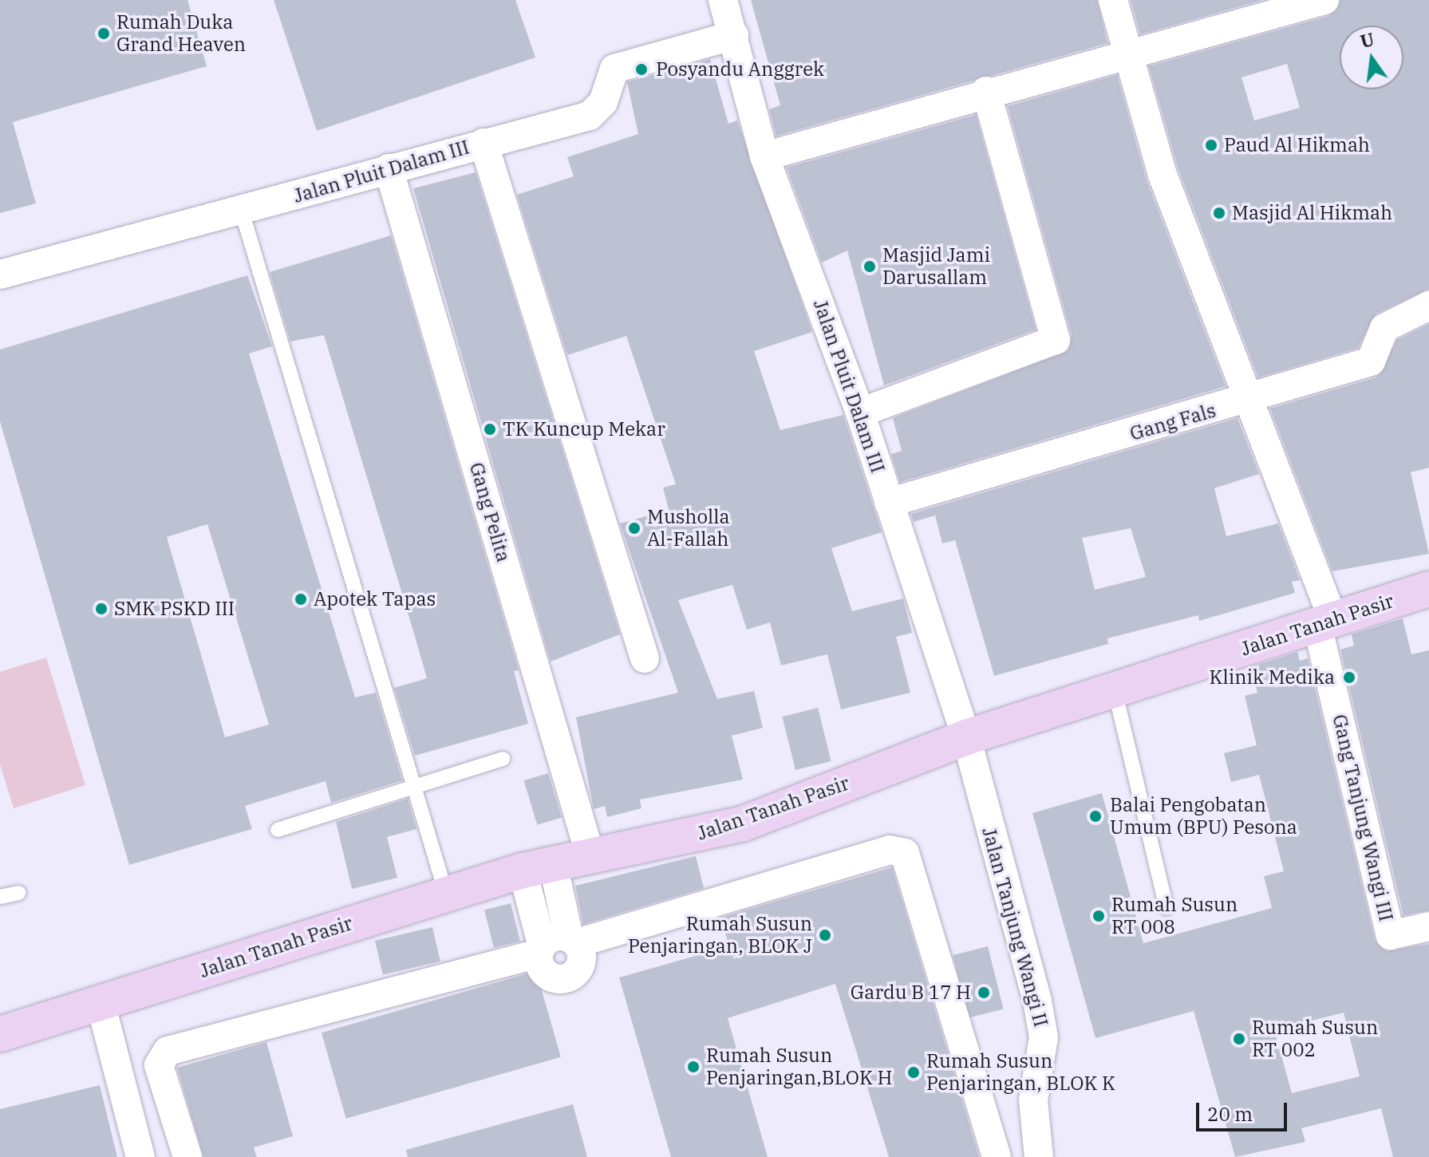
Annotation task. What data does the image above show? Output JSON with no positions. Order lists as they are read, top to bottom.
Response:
{
  "streets": {
    "street": [
      "Jalan Pluit Dalam III",
      "Gang Fals",
      "Gang Pelita",
      "Jalan Tanah Pasir",
      "Gang Tanjung Wangi III",
      "Jalan Tanjung Wangi II"
    ]
  },
  "crossings": [
    ["Jalan Pluit Dalam III", "Gang Fals"],
    ["Jalan Pluit Dalam III", "Gang Pelita"],
    ["Jalan Pluit Dalam III", "Jalan Tanah Pasir"],
    ["Jalan Pluit Dalam III", "Jalan Tanjung Wangi II"],
    ["Gang Pelita", "Jalan Tanah Pasir"],
    ["Jalan Tanah Pasir", "Gang Tanjung Wangi III"],
    ["Jalan Tanah Pasir", "Jalan Tanjung Wangi II"]
  ],
  "places": [
    "Rumah Duka Grand Heaven",
    "Posyandu Anggrek",
    "Paud Al Hikmah",
    "Masjid Al Hikmah",
    "Masjid Jami Darusallam",
    "TK Kuncup Mekar",
    "Musholla Al-Fallah",
    "Apotek Tapas",
    "SMK PSKD III",
    "Klinik Medika",
    "Balai Pengobatan Umum (BPU) Pesona",
    "Rumah Susun RT 008",
    "Rumah Susun Penjaringan, BLOK J",
    "Gardu B 17 H",
    "Rumah Susun RT 002",
    "Rumah Susun Penjaringan,BLOK H",
    "Rumah Susun Penjaringan, BLOK K"
  ],
  "scale_bar": "20 m",
  "north": "top"
}
